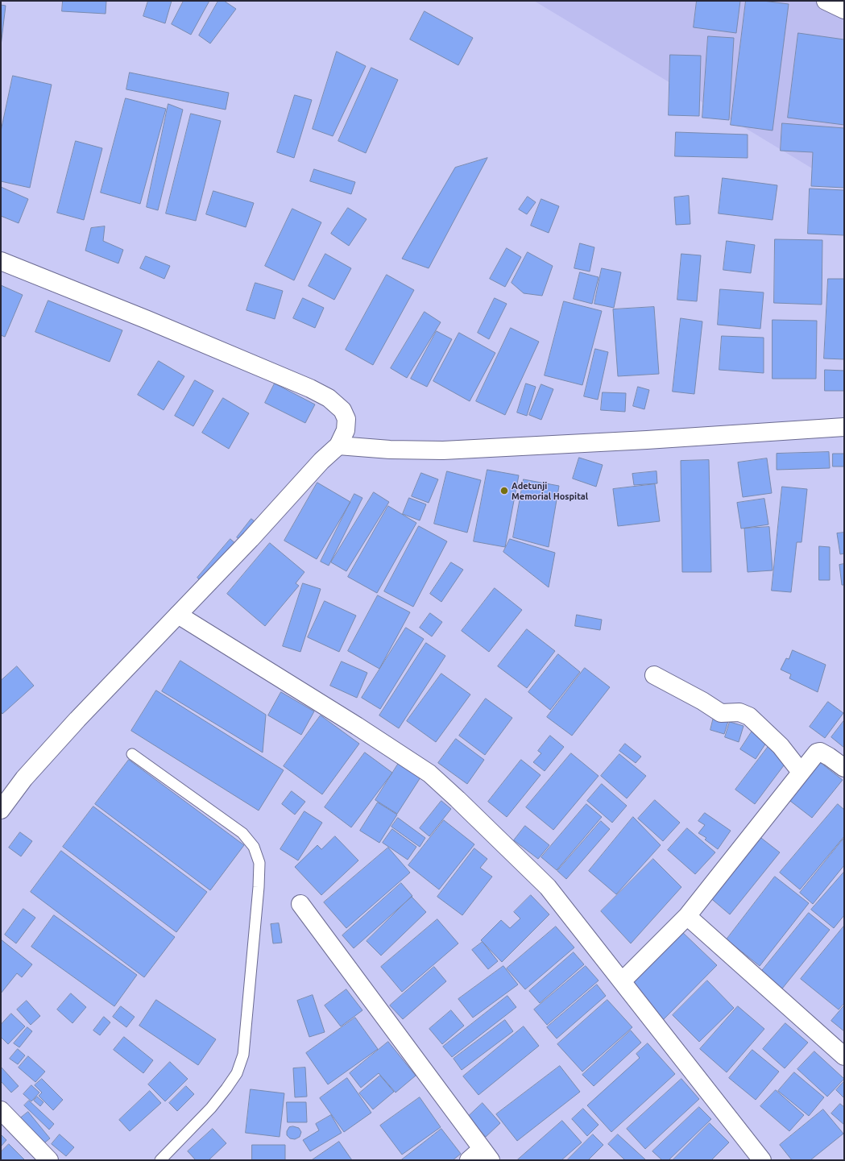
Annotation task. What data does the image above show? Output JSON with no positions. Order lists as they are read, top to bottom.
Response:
{
  "places": ["Adetunji Memorial Hospital"]
}
